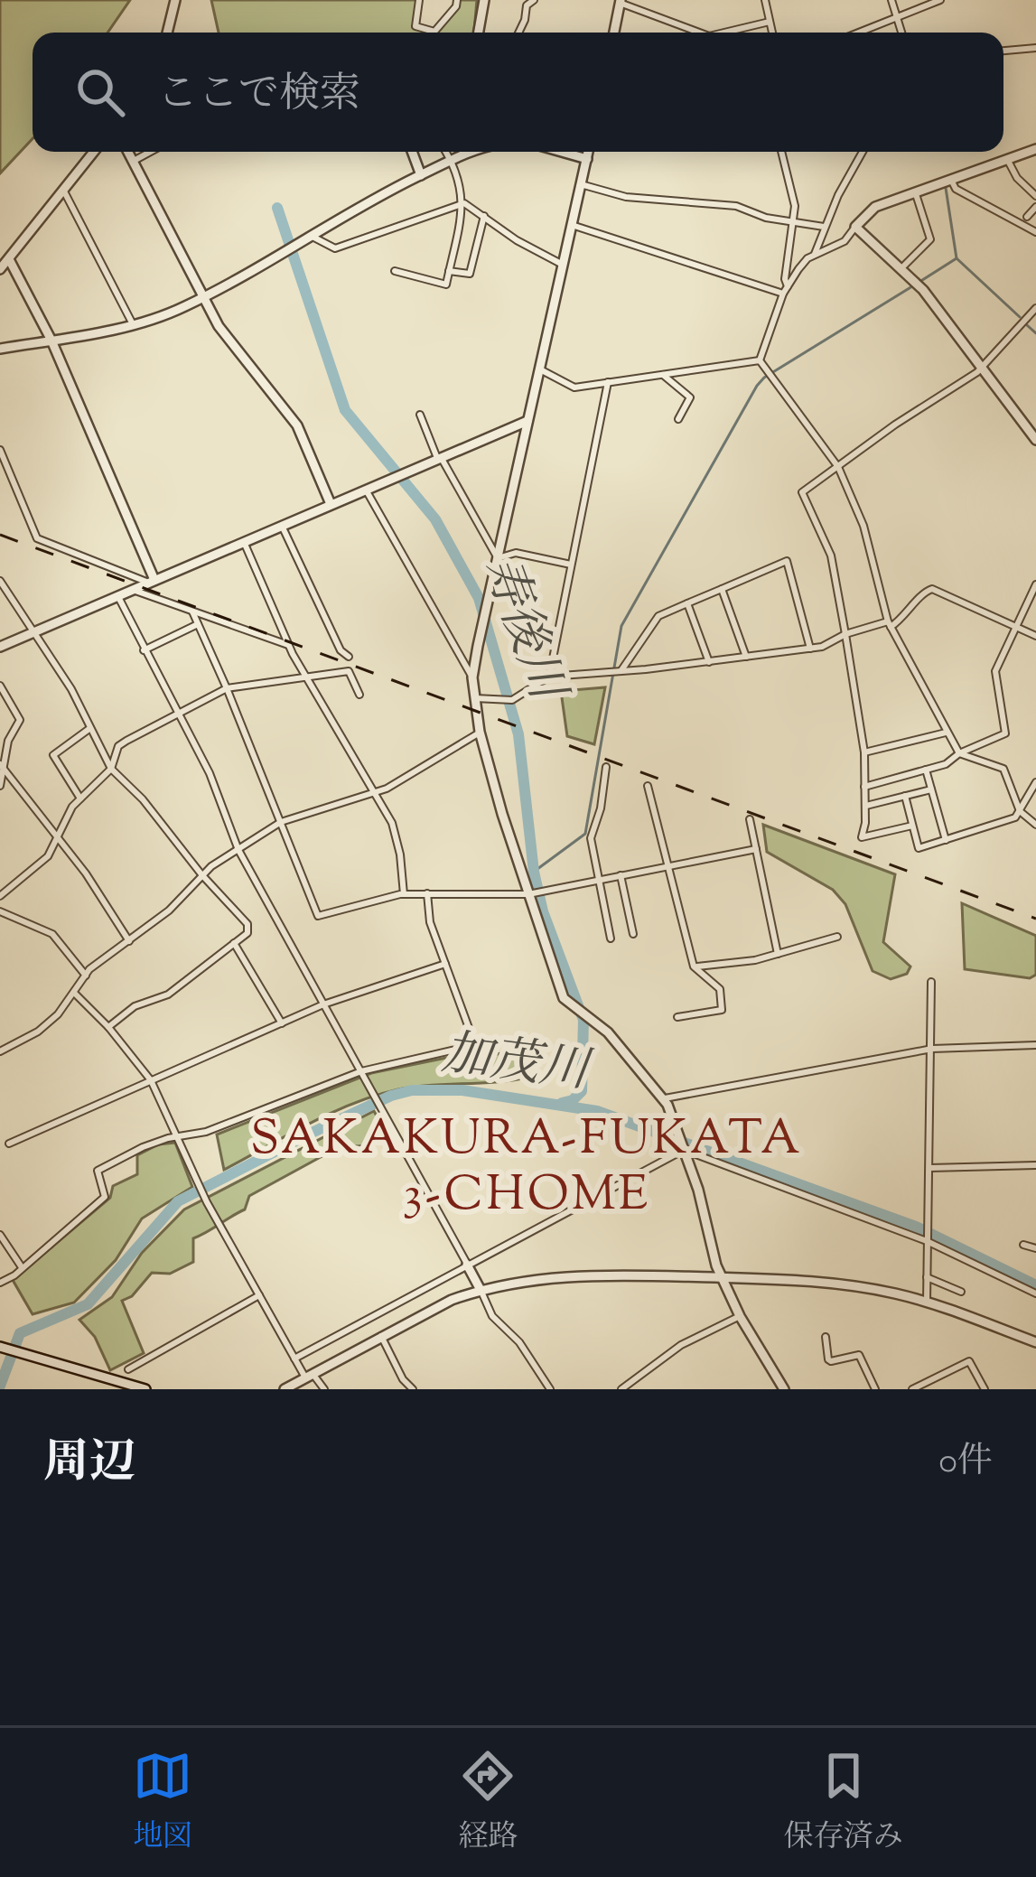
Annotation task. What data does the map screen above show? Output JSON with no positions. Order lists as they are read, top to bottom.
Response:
{
  "districts": ["SAKAKURA-FUKATA 3-CHOME"],
  "water": ["寿後川", "加茂川"],
  "page": {
    "search": "ここで検索",
    "heading": ["周辺", "0件"],
    "nav": ["地図", "経路", "保存済み"]
  }
}
